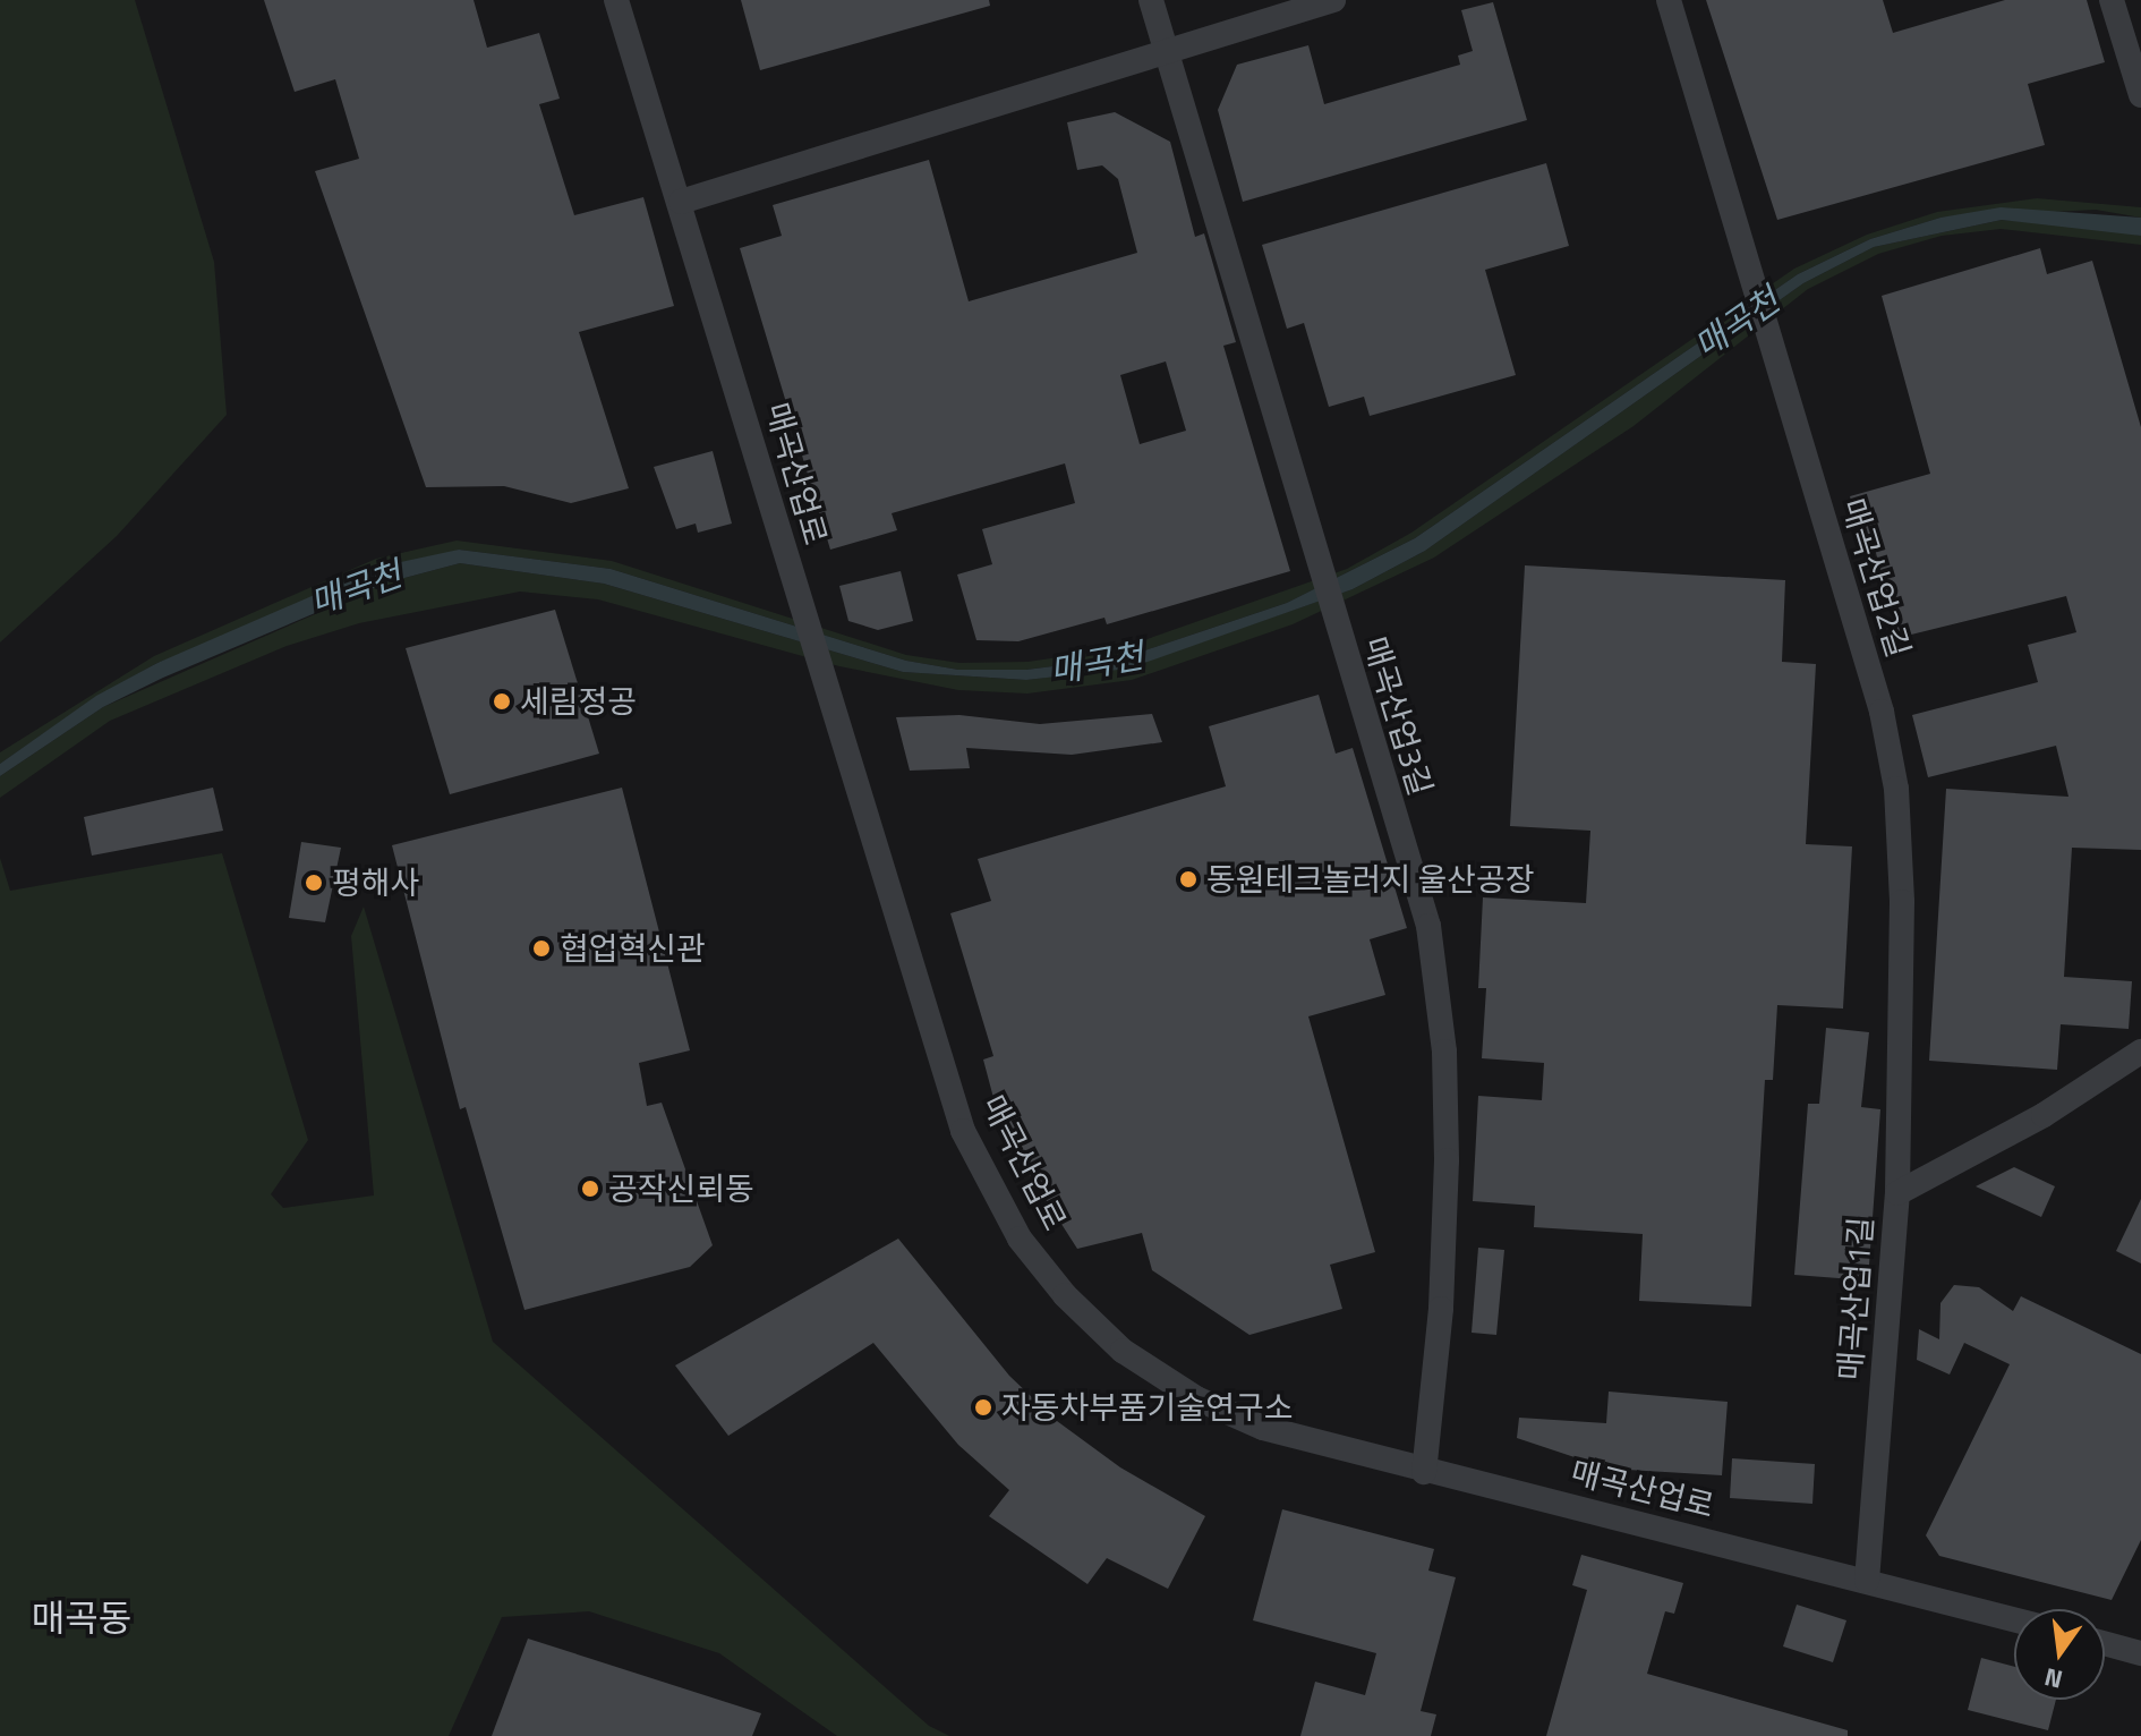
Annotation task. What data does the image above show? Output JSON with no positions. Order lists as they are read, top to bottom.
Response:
{
  "streets": {
    "street": [
      "매곡산업로",
      "매곡산업2길",
      "매곡산업3길",
      "매곡산업1길"
    ]
  },
  "crossings": [
    ["매곡산업로", "매곡산업3길"],
    ["매곡산업로", "매곡산업1길"],
    ["매곡산업2길", "매곡산업1길"]
  ],
  "districts": ["매곡동"],
  "water": ["매곡천"],
  "places": [
    "세림정공",
    "동원테크놀러지 울산공장",
    "평해사",
    "협업혁신관",
    "공작신뢰동",
    "자동차부품기술연구소"
  ],
  "north": "bottom"
}
